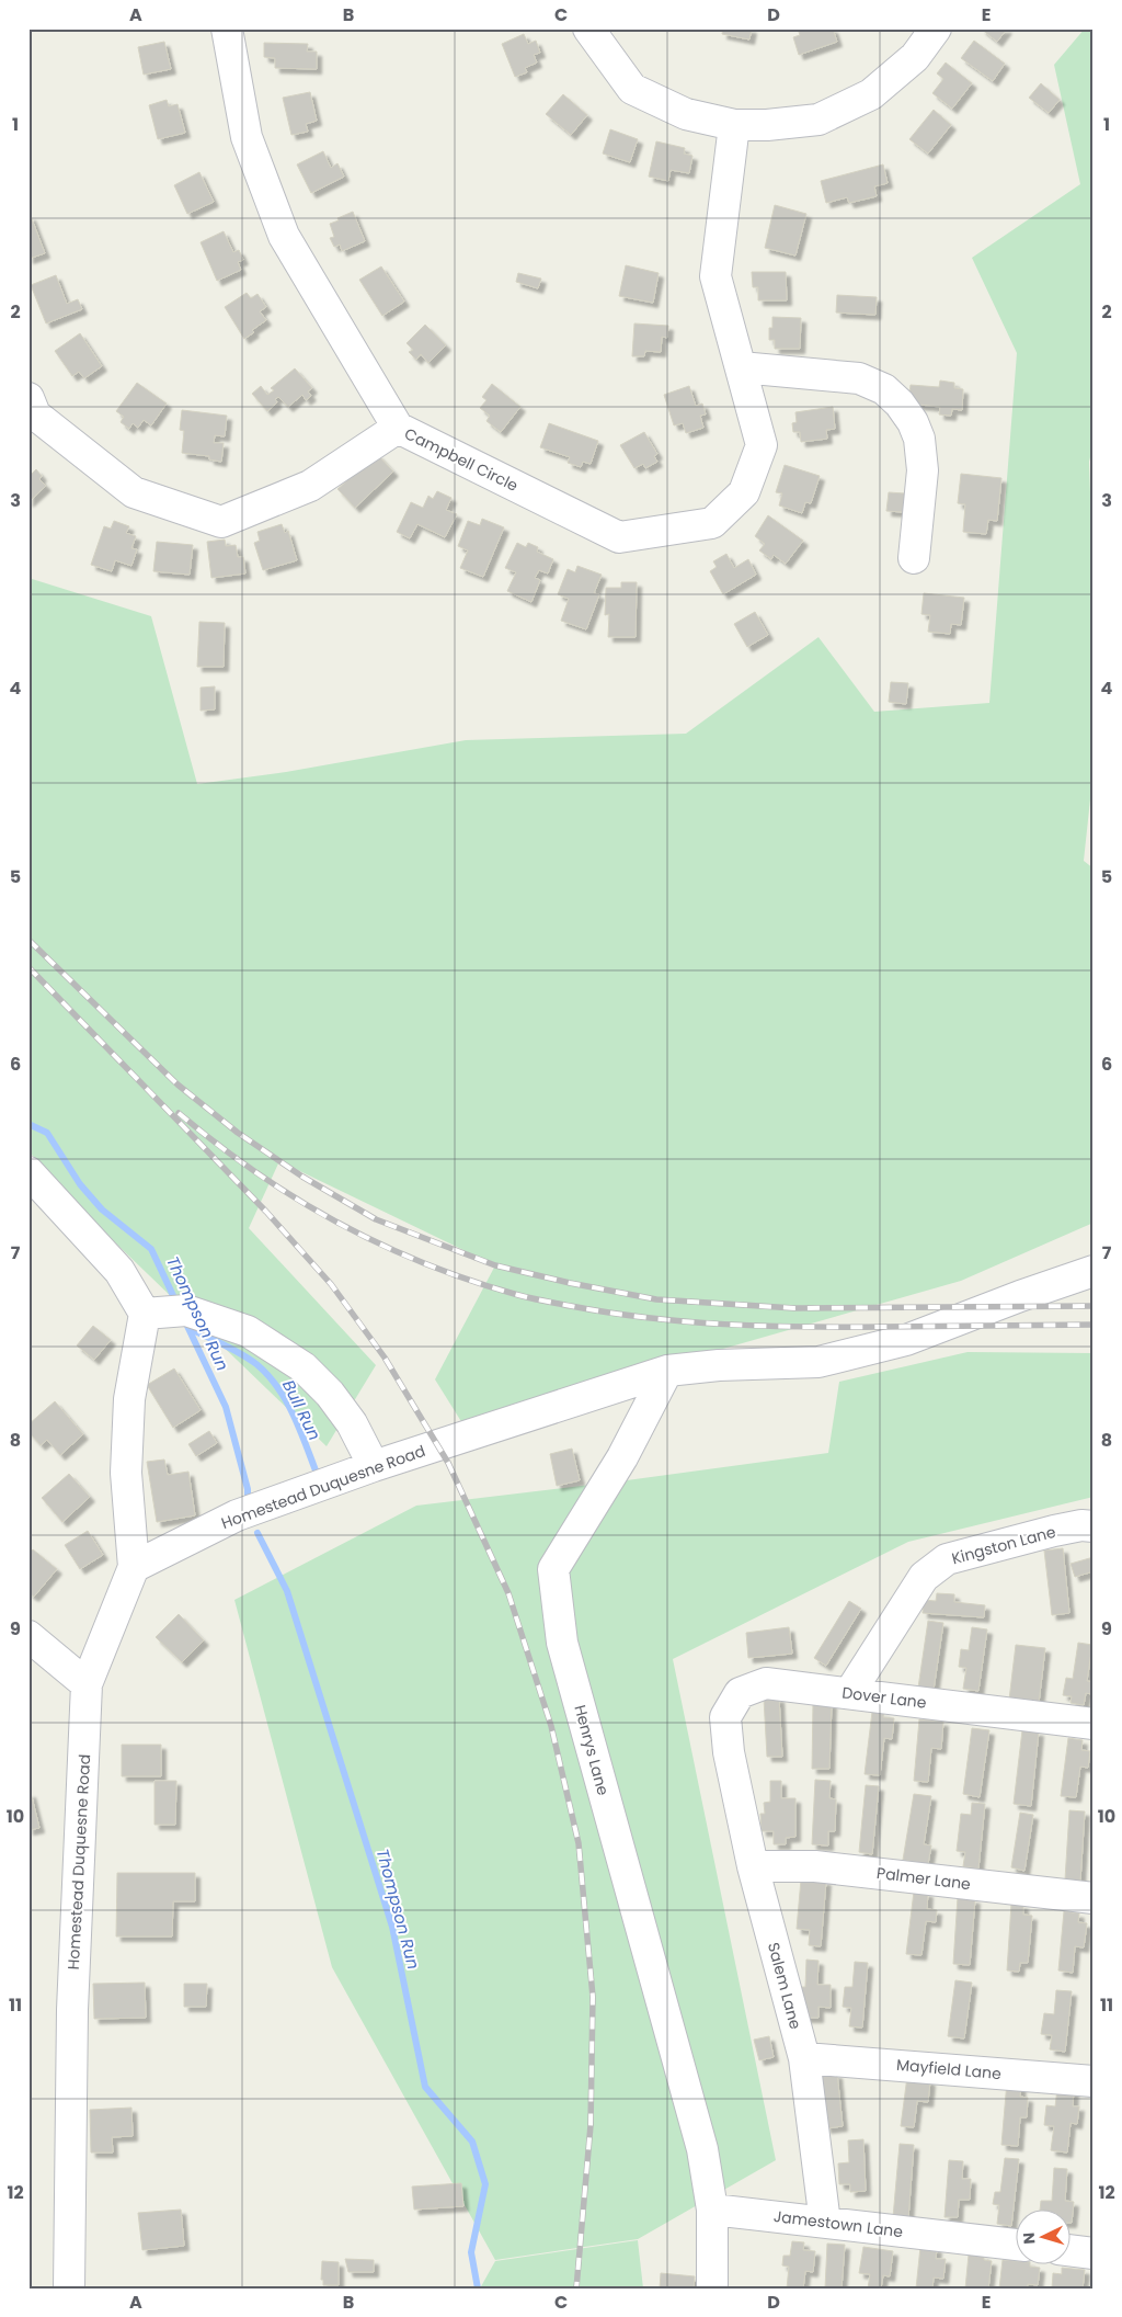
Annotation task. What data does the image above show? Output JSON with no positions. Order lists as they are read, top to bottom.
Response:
{
  "streets": {
    "street": [
      "Campbell Circle",
      "Homestead Duquesne Road",
      "Kingston Lane",
      "Dover Lane",
      "Henrys Lane",
      "Palmer Lane",
      "Salem Lane",
      "Mayfield Lane",
      "Jamestown Lane"
    ]
  },
  "crossings": [
    ["Homestead Duquesne Road", "Henrys Lane"],
    ["Kingston Lane", "Dover Lane"],
    ["Dover Lane", "Salem Lane"],
    ["Henrys Lane", "Jamestown Lane"],
    ["Palmer Lane", "Salem Lane"],
    ["Salem Lane", "Mayfield Lane"],
    ["Salem Lane", "Jamestown Lane"]
  ],
  "water": ["Thompson Run", "Bull Run"],
  "north": "left",
  "grid": {
    "columns": [
      "A",
      "B",
      "C",
      "D",
      "E"
    ],
    "rows": [
      "1",
      "2",
      "3",
      "4",
      "5",
      "6",
      "7",
      "8",
      "9",
      "10",
      "11",
      "12"
    ]
  }
}
